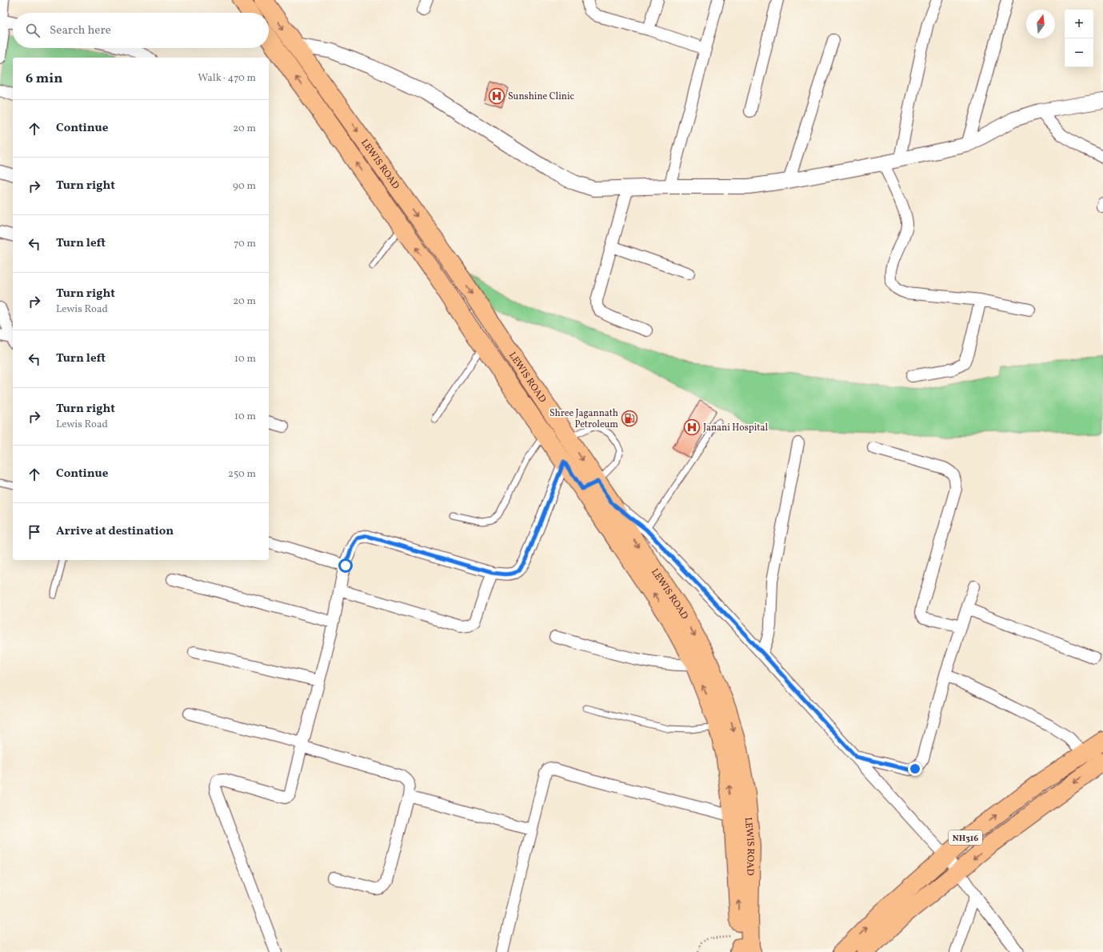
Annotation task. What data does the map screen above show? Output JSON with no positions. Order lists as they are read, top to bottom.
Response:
{
  "streets": {
    "main road": ["LEWIS ROAD", "NH316"]
  },
  "places": {
    "hospital": ["Sunshine Clinic", "Janani Hospital"],
    "fuel station": ["Shree Jagannath Petroleum"]
  },
  "north": "top",
  "page": {
    "map_buttons": ["+", "−"],
    "search": "Search here",
    "heading": ["6 min", "Walk · 470 m"],
    "list": [
      ["Continue", "20 m"],
      ["Turn right", "90 m"],
      ["Turn left", "70 m"],
      ["Turn right", "Lewis Road", "20 m"],
      ["Turn left", "10 m"],
      ["Turn right", "Lewis Road", "10 m"],
      ["Continue", "250 m"],
      "Arrive at destination"
    ]
  }
}
